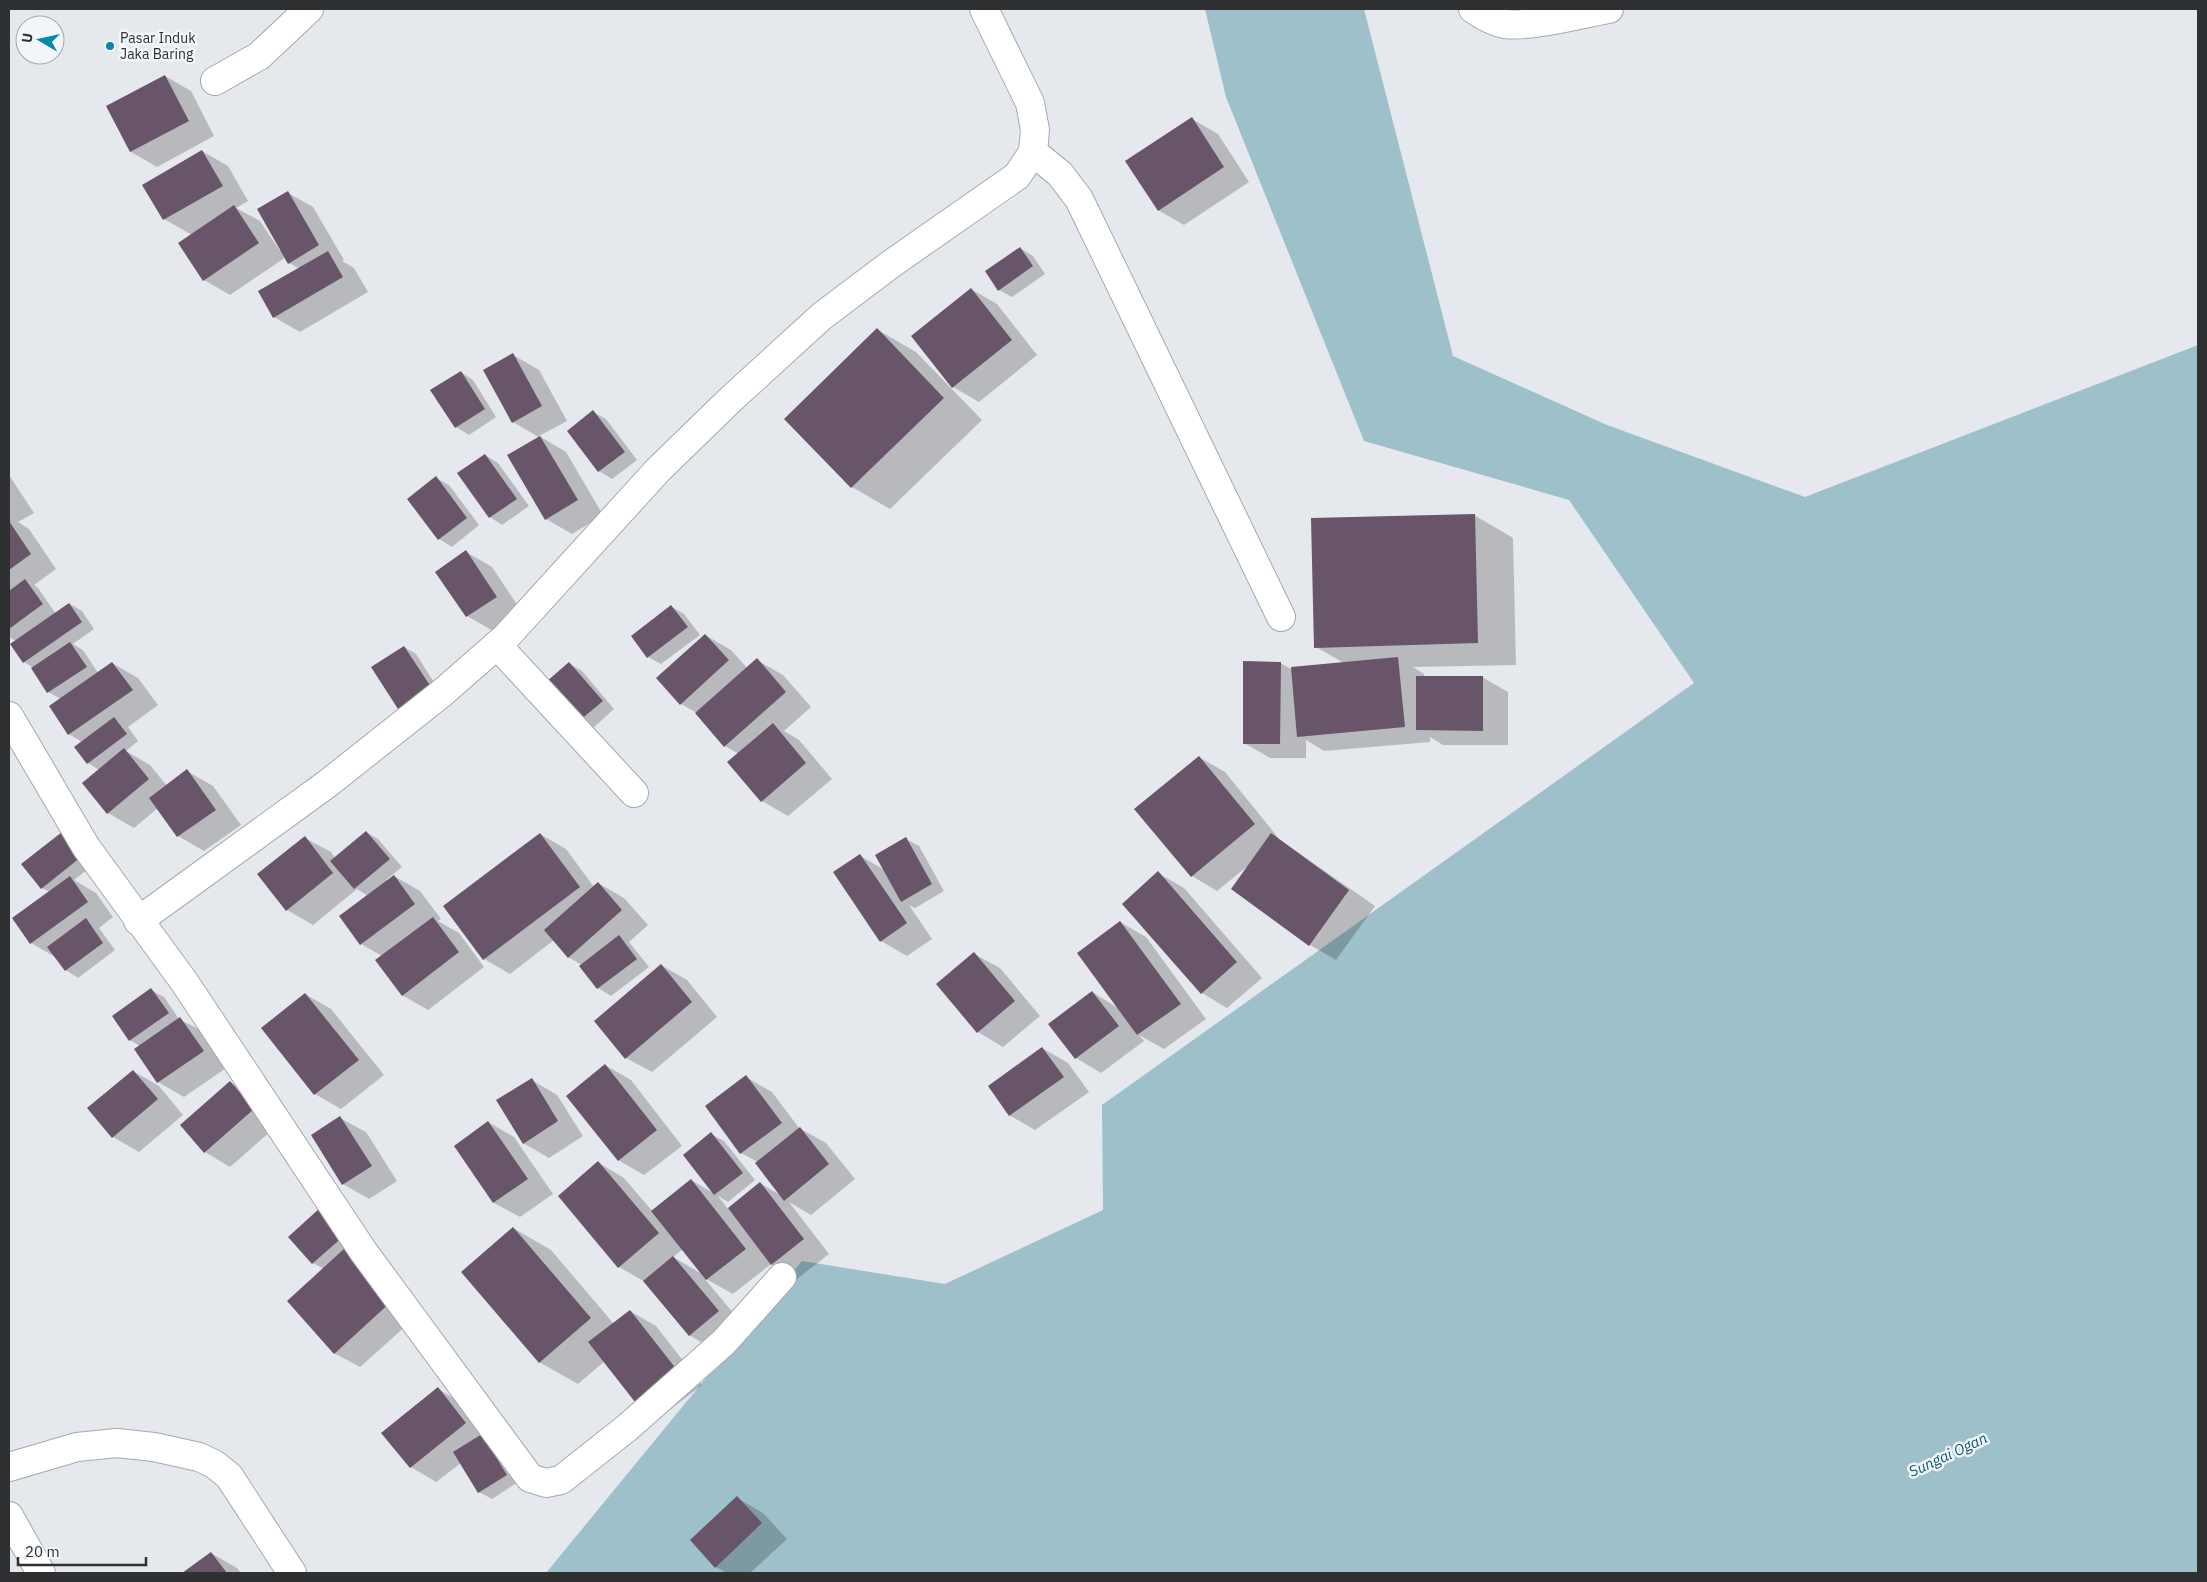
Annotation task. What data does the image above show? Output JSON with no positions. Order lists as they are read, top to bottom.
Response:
{
  "water": ["Sungai Ogan"],
  "places": ["Pasar Induk Jaka Baring"],
  "scale_bar": "20 m",
  "north": "left"
}
